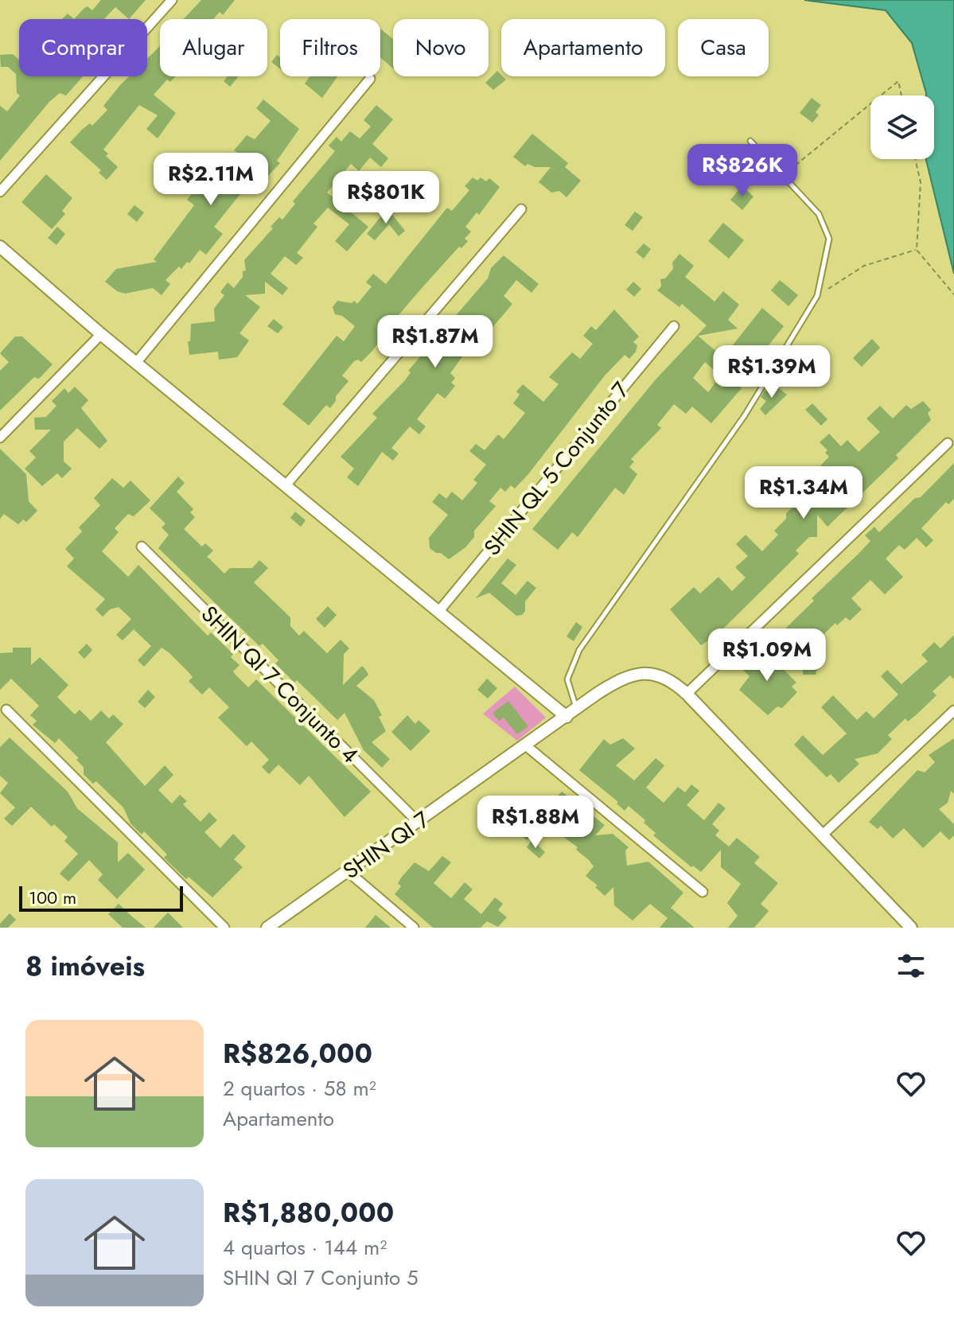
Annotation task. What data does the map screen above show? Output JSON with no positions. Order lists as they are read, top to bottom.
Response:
{
  "streets": {
    "street": ["SHIN QL 5 Conjunto 7", "SHIN QI 7 Conjunto 4", "SHIN QI 7"]
  },
  "crossings": [
    ["SHIN QI 7 Conjunto 4", "SHIN QI 7"]
  ],
  "scale_bar": "100 m",
  "page": {
    "chip": [
      "Comprar",
      "Alugar",
      "Filtros",
      "Novo",
      "Apartamento",
      "Casa"
    ],
    "price": [
      "R$826K",
      "R$2.11M",
      "R$801K",
      "R$1.87M",
      "R$1.39M",
      "R$1.34M",
      "R$1.09M",
      "R$1.88M"
    ],
    "scale": "100 m",
    "heading": "8 imóveis",
    "list": [
      {
        "name": "R$826,000",
        "note": "2 quartos · 58 m² · Apartamento"
      },
      {
        "name": "R$1,880,000",
        "note": "4 quartos · 144 m² · SHIN QI 7 Conjunto 5"
      }
    ]
  }
}
